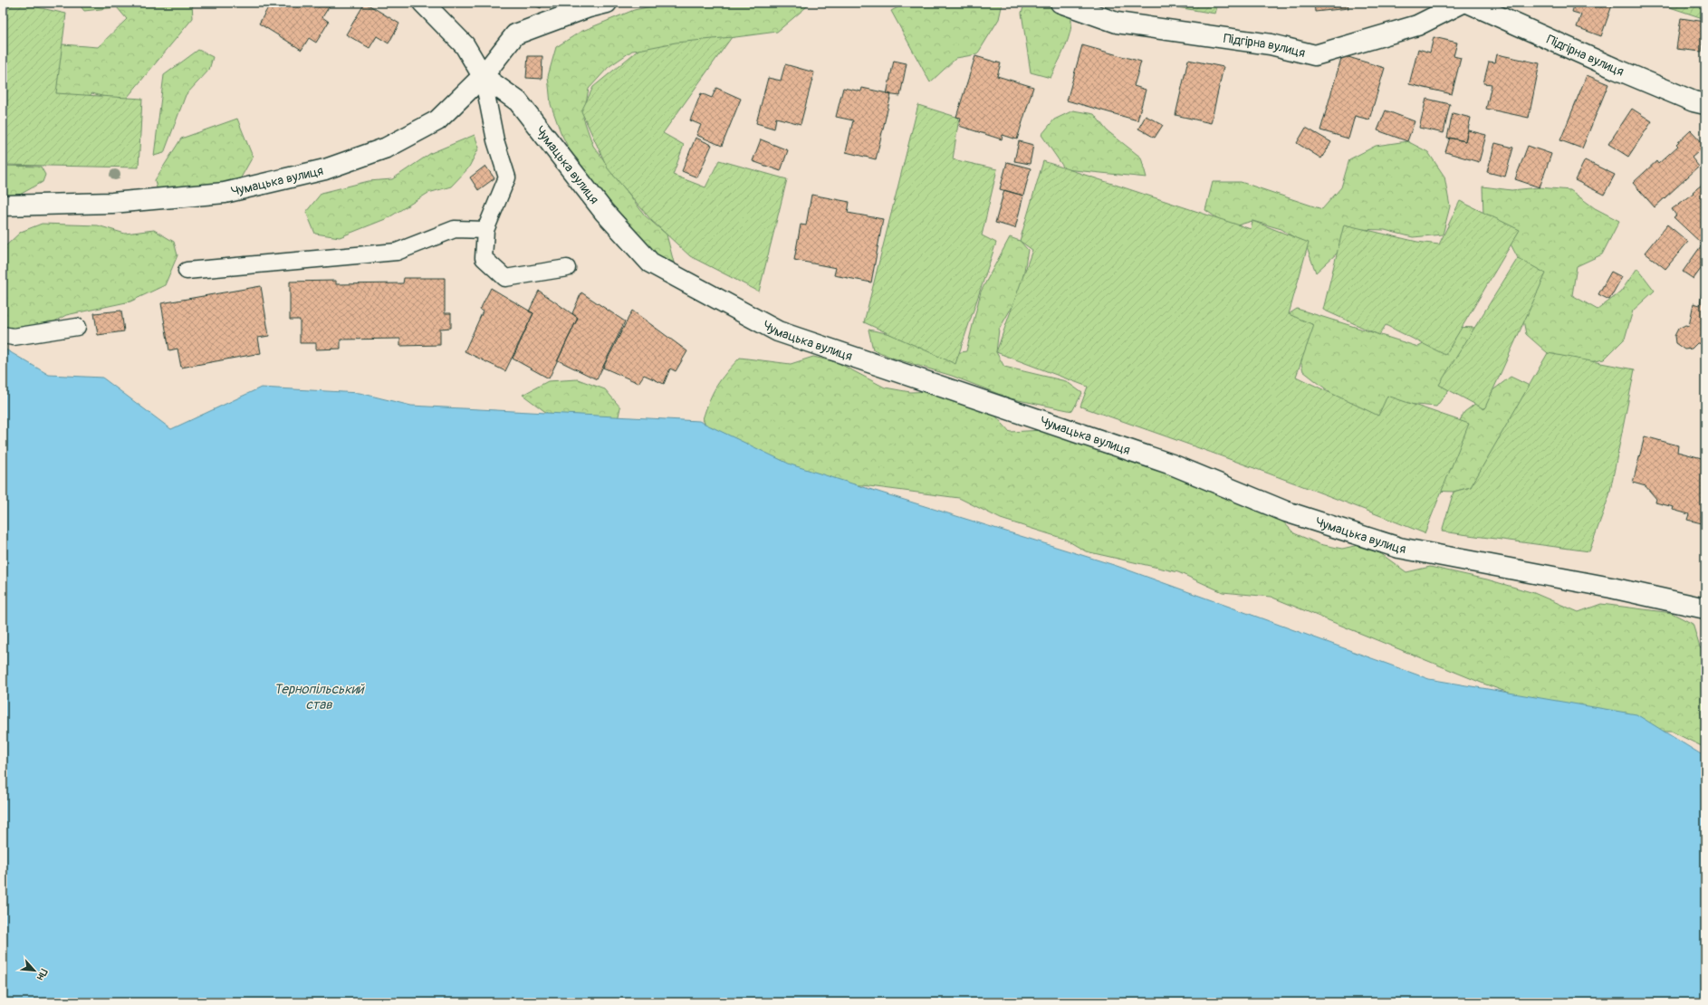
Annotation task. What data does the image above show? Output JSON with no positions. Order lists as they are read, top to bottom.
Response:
{
  "streets": {
    "street": ["Підгірна вулиця", "Чумацька вулиця"]
  },
  "water": ["Тернопільський став"],
  "north": "bottom right"
}
